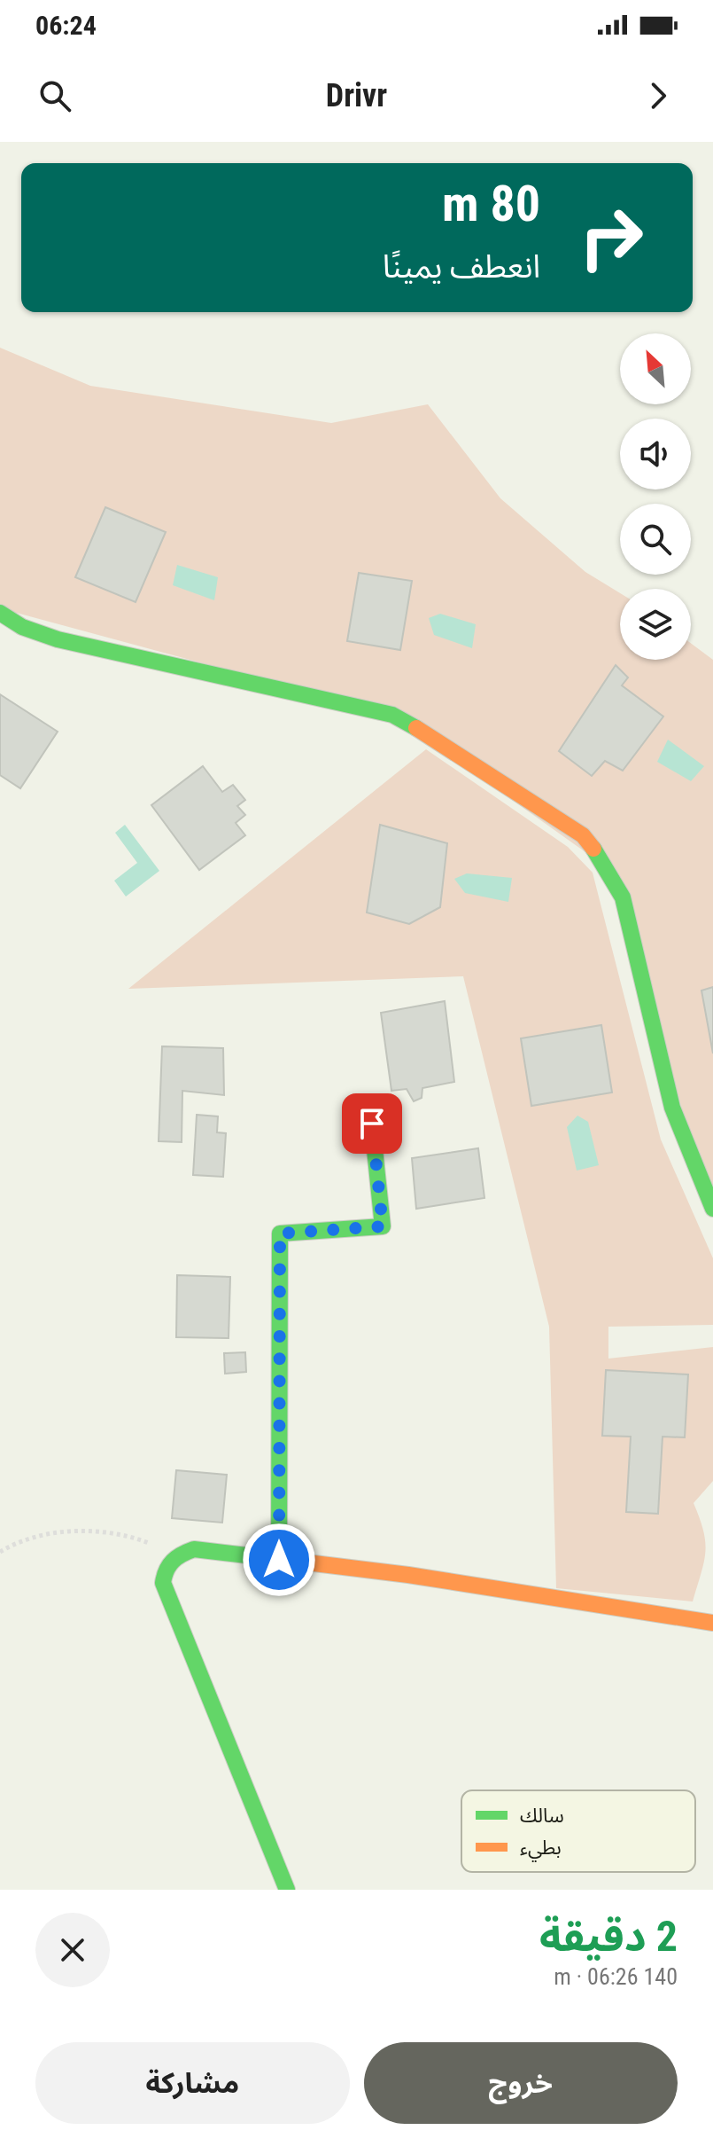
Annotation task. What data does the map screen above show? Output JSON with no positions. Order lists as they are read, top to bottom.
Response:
{
  "legend": ["سالك", "بطيء"],
  "north": "top left",
  "page": {
    "status": "06:24",
    "header": "Drivr",
    "turn": ["80 m", "انعطف يمينًا"],
    "heading": ["2 دقيقة", "140 m · 06:26"],
    "buttons": ["خروج", "مشاركة"]
  }
}
